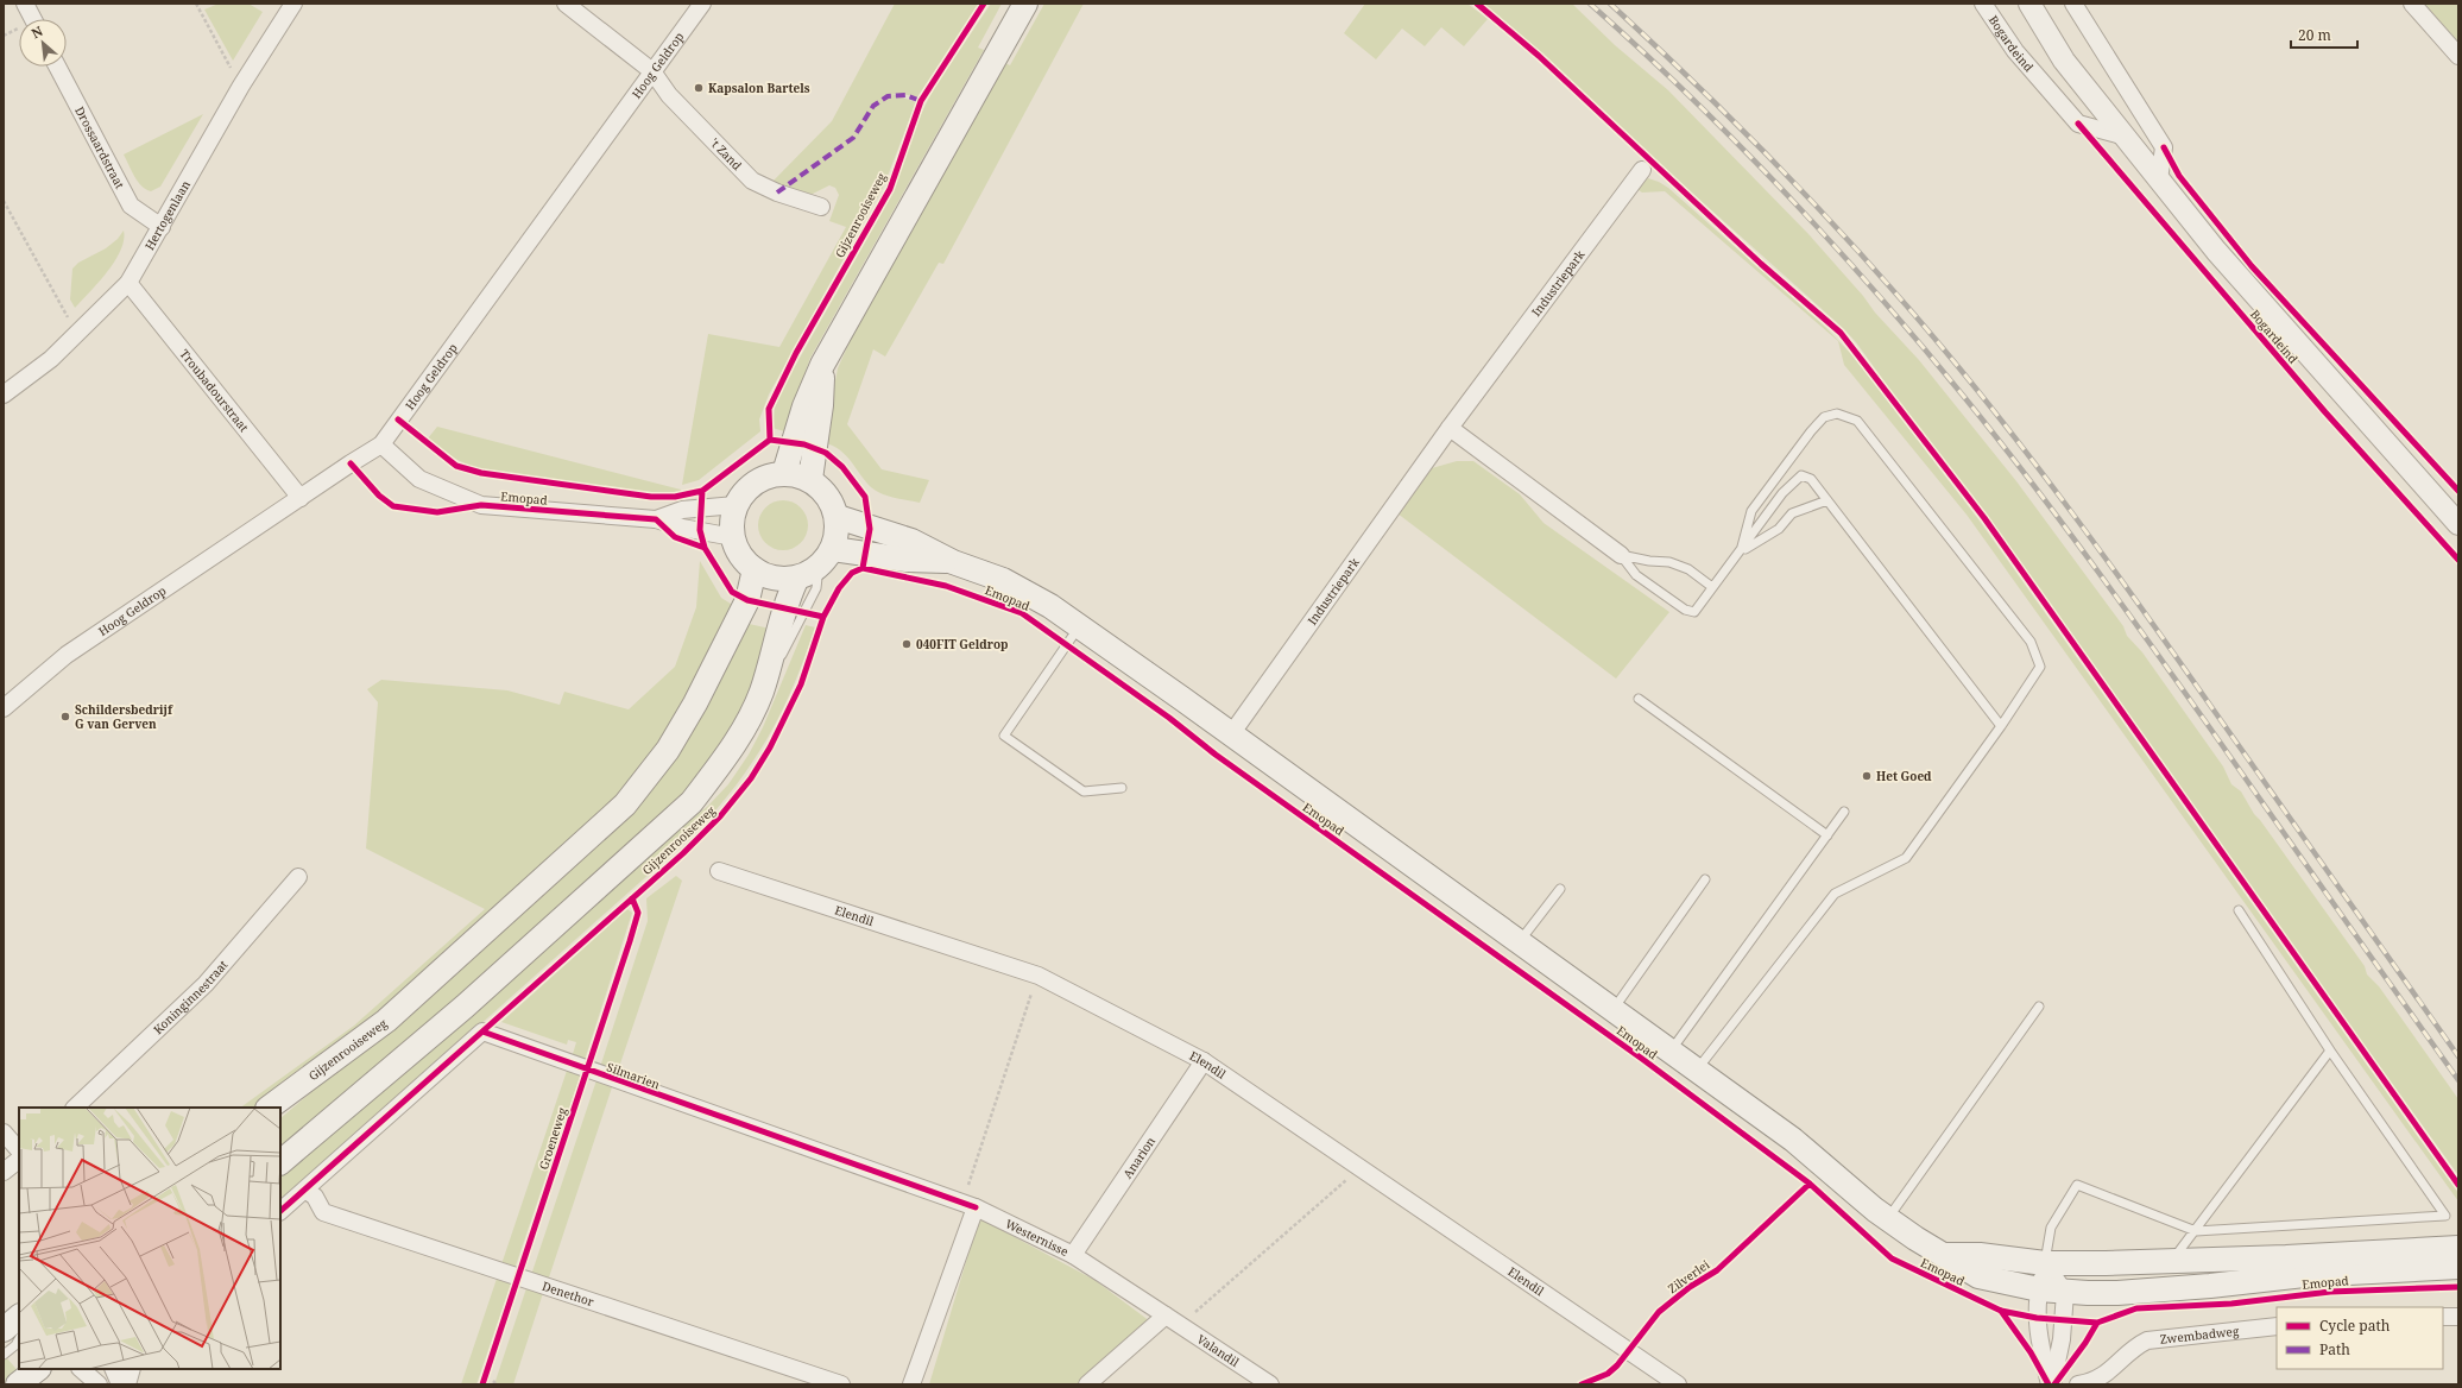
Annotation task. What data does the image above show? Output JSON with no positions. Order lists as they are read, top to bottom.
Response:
{
  "streets": {
    "main road": ["Gijzenrooiseweg", "Emopad"],
    "street": [
      "Bogardeind",
      "Hoog Geldrop",
      "Drossaardstraat",
      "'t Zand",
      "Hertogenlaan",
      "Industriepark",
      "Troubadourstraat",
      "Elendil",
      "Koninginnestraat",
      "Silmarien",
      "Anarion",
      "Westernisse",
      "Denethor",
      "Zwembadweg",
      "Valandil"
    ],
    "cycle path": ["Groeneweg", "Zilverlei"]
  },
  "crossings": [
    ["Hoog Geldrop", "'t Zand"],
    ["Hoog Geldrop", "Troubadourstraat"],
    ["Hoog Geldrop", "Emopad"],
    ["Drossaardstraat", "Hertogenlaan"],
    ["Hertogenlaan", "Troubadourstraat"],
    ["Gijzenrooiseweg", "Emopad"],
    ["Industriepark", "Emopad"],
    ["Elendil", "Anarion"],
    ["Silmarien", "Westernisse"],
    ["Silmarien", "Denethor"],
    ["Anarion", "Westernisse"],
    ["Westernisse", "Valandil"]
  ],
  "places": [
    "Kapsalon Bartels",
    "040FIT Geldrop",
    "Schildersbedrijf G van Gerven",
    "Het Goed"
  ],
  "legend": ["Cycle path", "Path"],
  "scale_bar": "20 m",
  "north": "top left"
}
